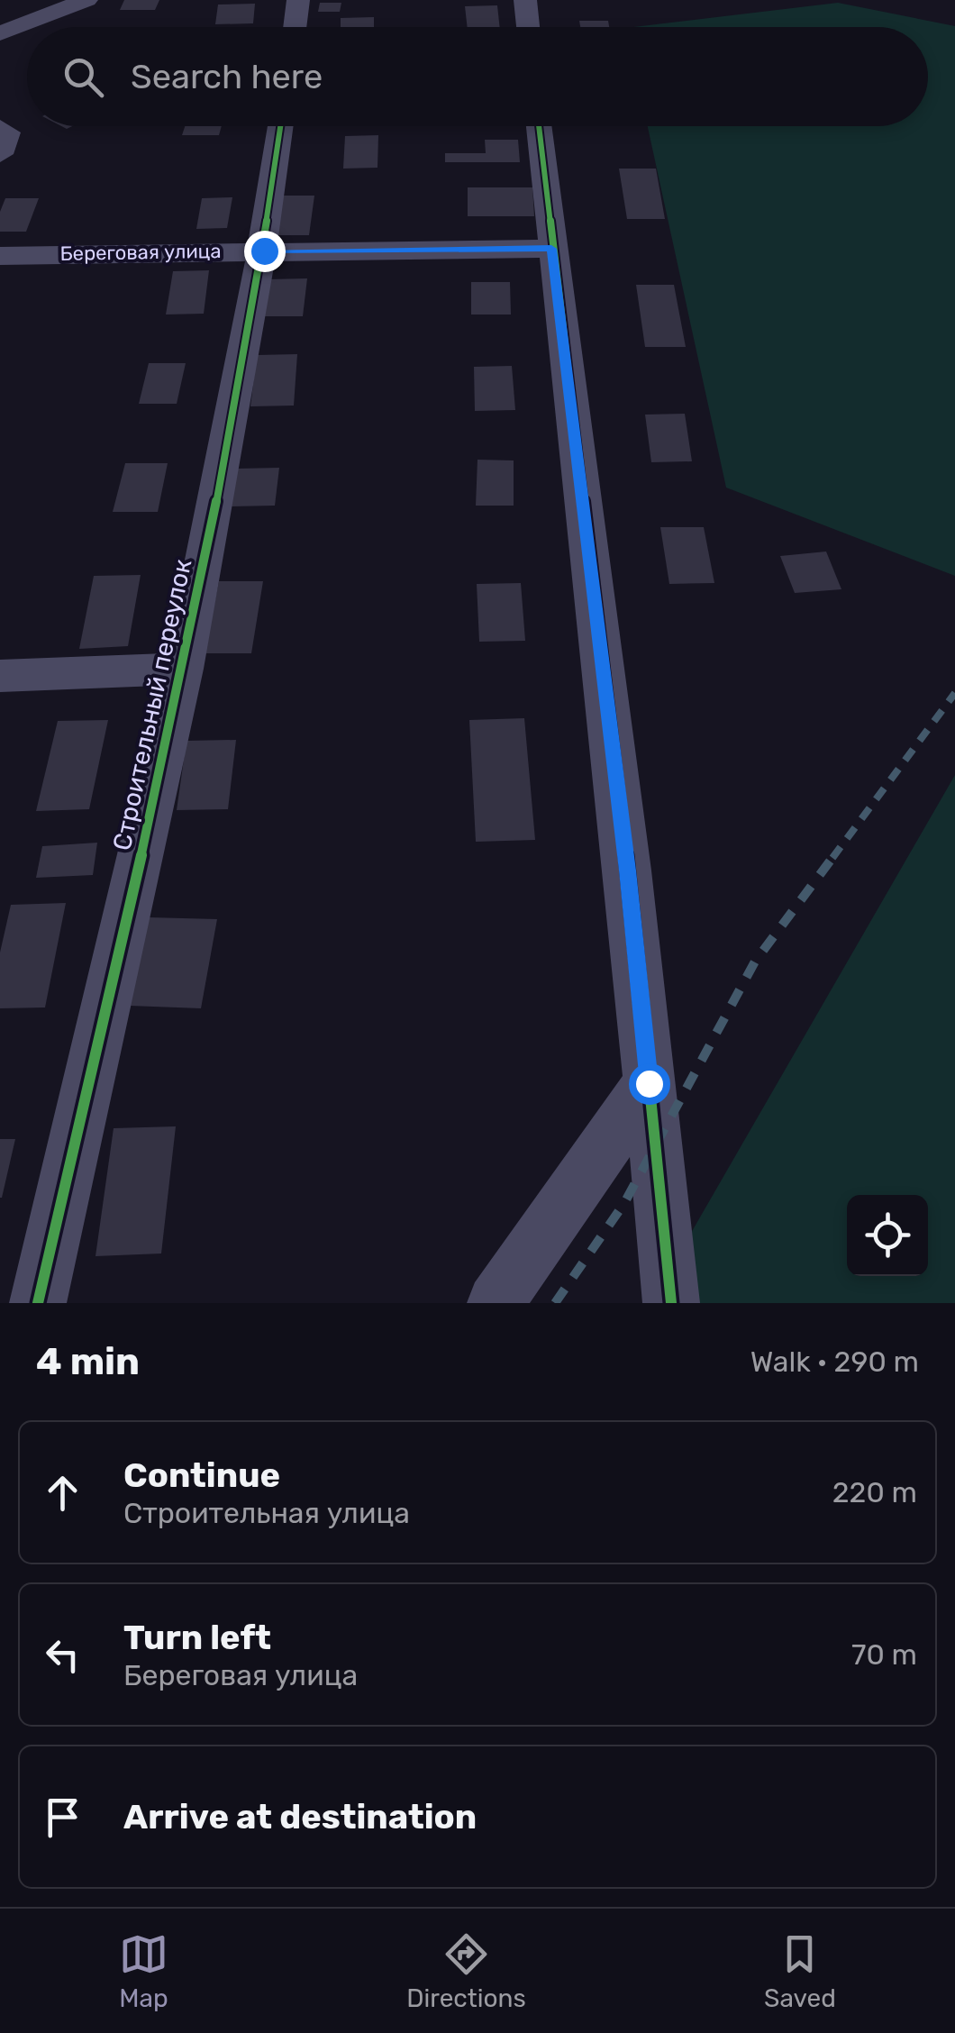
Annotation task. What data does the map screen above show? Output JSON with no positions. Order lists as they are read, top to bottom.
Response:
{
  "streets": {
    "street": ["Береговая улица", "Строительный переулок"]
  },
  "crossings": [
    ["Береговая улица", "Строительный переулок"]
  ],
  "page": {
    "search": "Search here",
    "heading": ["4 min", "Walk · 290 m"],
    "list": [
      ["Continue", "Строительная улица", "220 m"],
      ["Turn left", "Береговая улица", "70 m"],
      "Arrive at destination"
    ],
    "nav": ["Map", "Directions", "Saved"]
  }
}
